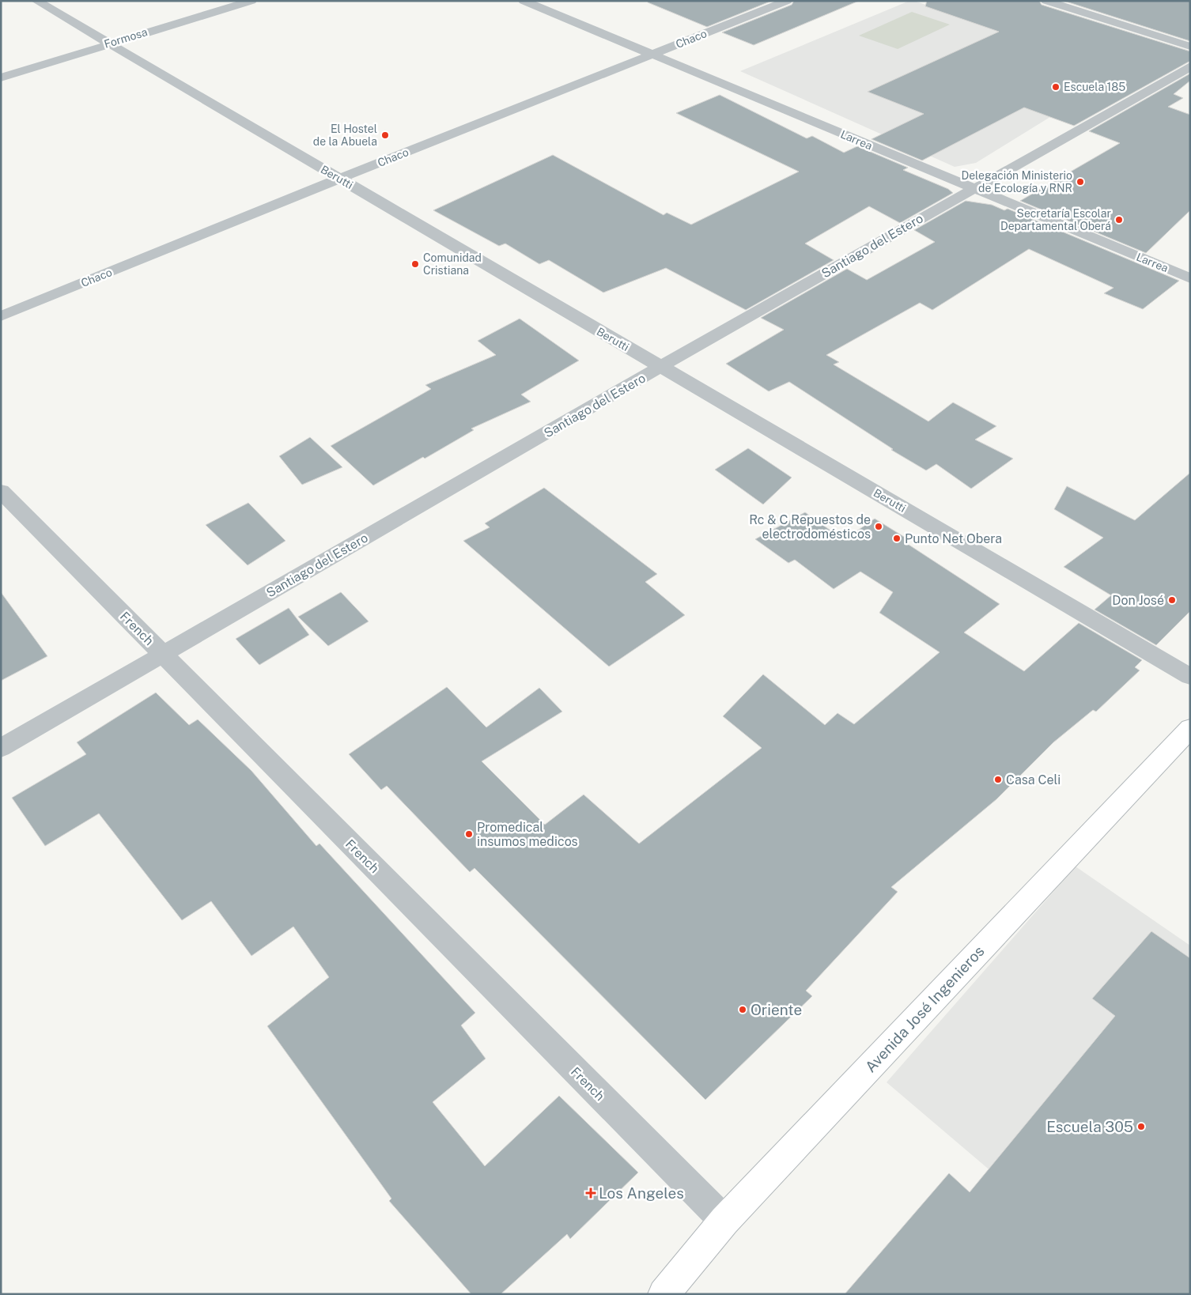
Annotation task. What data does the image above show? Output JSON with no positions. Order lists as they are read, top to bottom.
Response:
{
  "streets": {
    "main road": ["Avenida José Ingenieros"],
    "street": [
      "Formosa",
      "Chaco",
      "Larrea",
      "Berutti",
      "Santiago del Estero",
      "French"
    ]
  },
  "crossings": [
    ["Formosa", "Berutti"],
    ["Chaco", "Larrea"],
    ["Chaco", "Berutti"],
    ["Larrea", "Santiago del Estero"],
    ["Berutti", "Santiago del Estero"],
    ["Santiago del Estero", "French"],
    ["French", "Avenida José Ingenieros"]
  ],
  "places": {
    "other": [
      "Escuela 185",
      "El Hostel de la Abuela",
      "Delegación Ministerio de Ecología y RNR",
      "Secretaría Escolar Departamental Oberá",
      "Comunidad Cristiana",
      "Rc & C Repuestos de electrodomésticos",
      "Punto Net Obera",
      "Don José",
      "Casa Celi",
      "Promedical insumos medicos",
      "Oriente",
      "Escuela 305"
    ],
    "health": ["Los Angeles"]
  }
}
